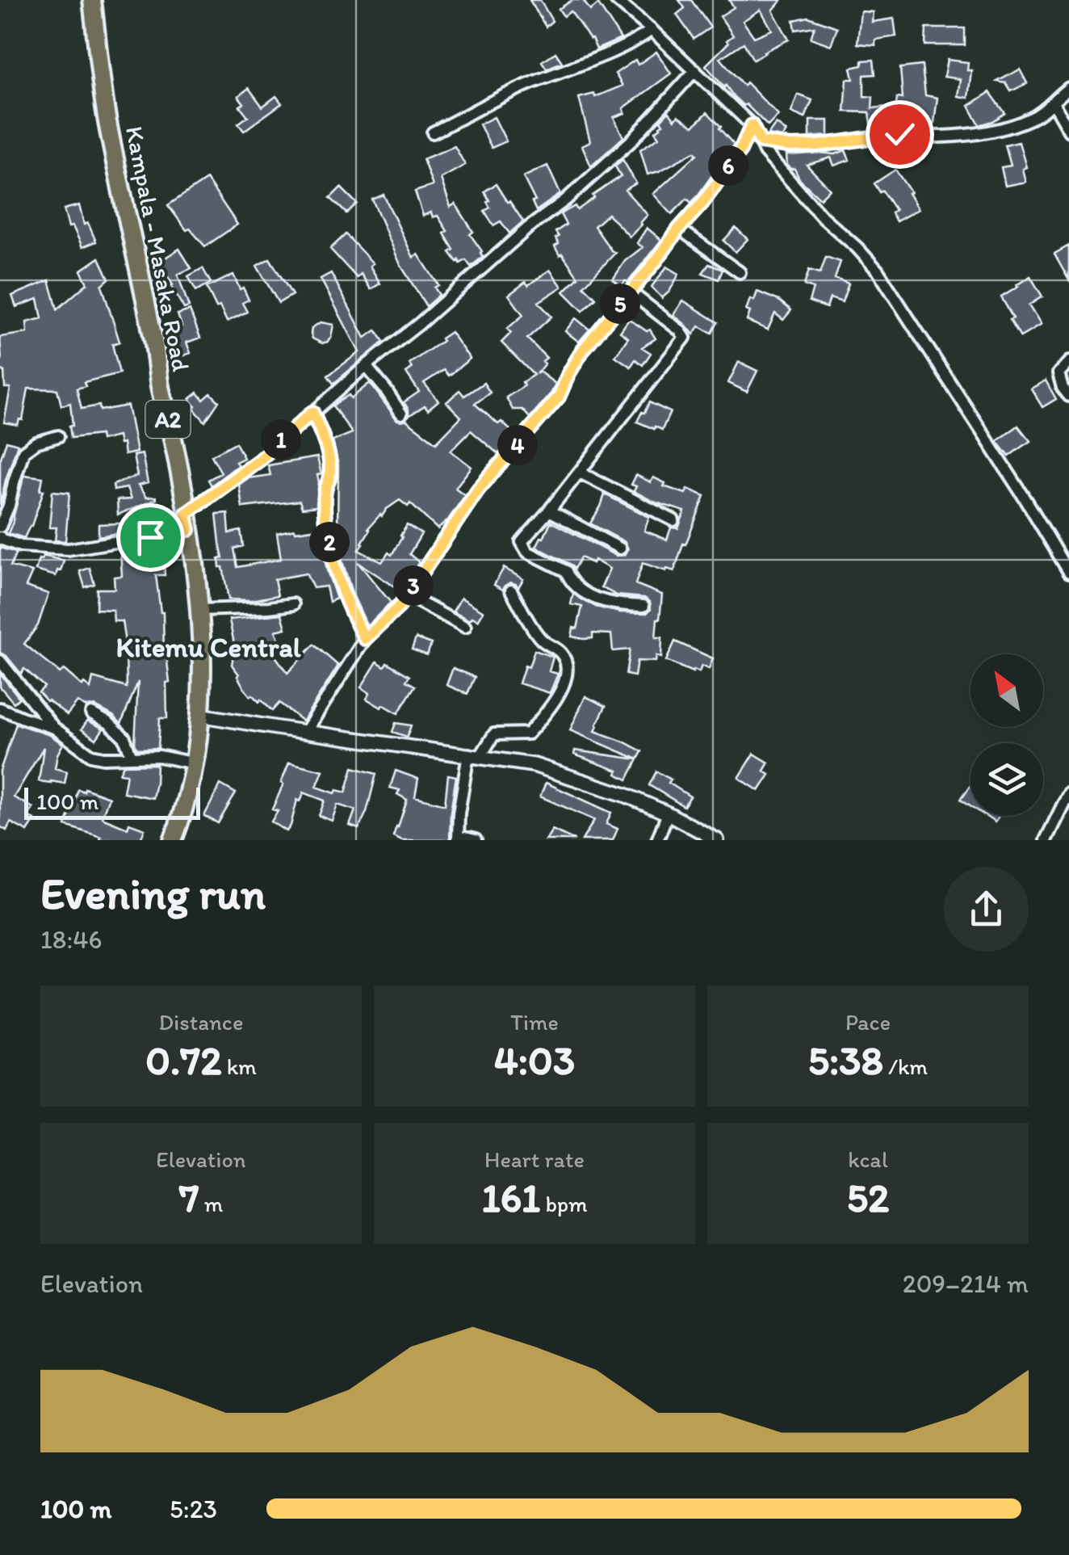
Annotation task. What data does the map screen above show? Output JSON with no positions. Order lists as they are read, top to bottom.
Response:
{
  "streets": {
    "main road": ["Kampala - Masaka Road", "A2"]
  },
  "districts": ["Kitemu Central"],
  "scale_bar": "100 m",
  "north": "top left",
  "page": {
    "pins": [
      "6",
      "5",
      "1",
      "4",
      "2",
      "3"
    ],
    "scale": "100 m",
    "heading": ["Evening run", "18:46"],
    "stats": [
      ["Distance", "0.72 km"],
      ["Time", "4:03"],
      ["Pace", "5:38 /km"],
      ["Elevation", "7 m"],
      ["Heart rate", "161 bpm"],
      ["kcal", "52"]
    ],
    "chart": ["Elevation", "209–214 m"],
    "list": [
      {
        "name": "100 m",
        "note": "5:23"
      }
    ]
  }
}
